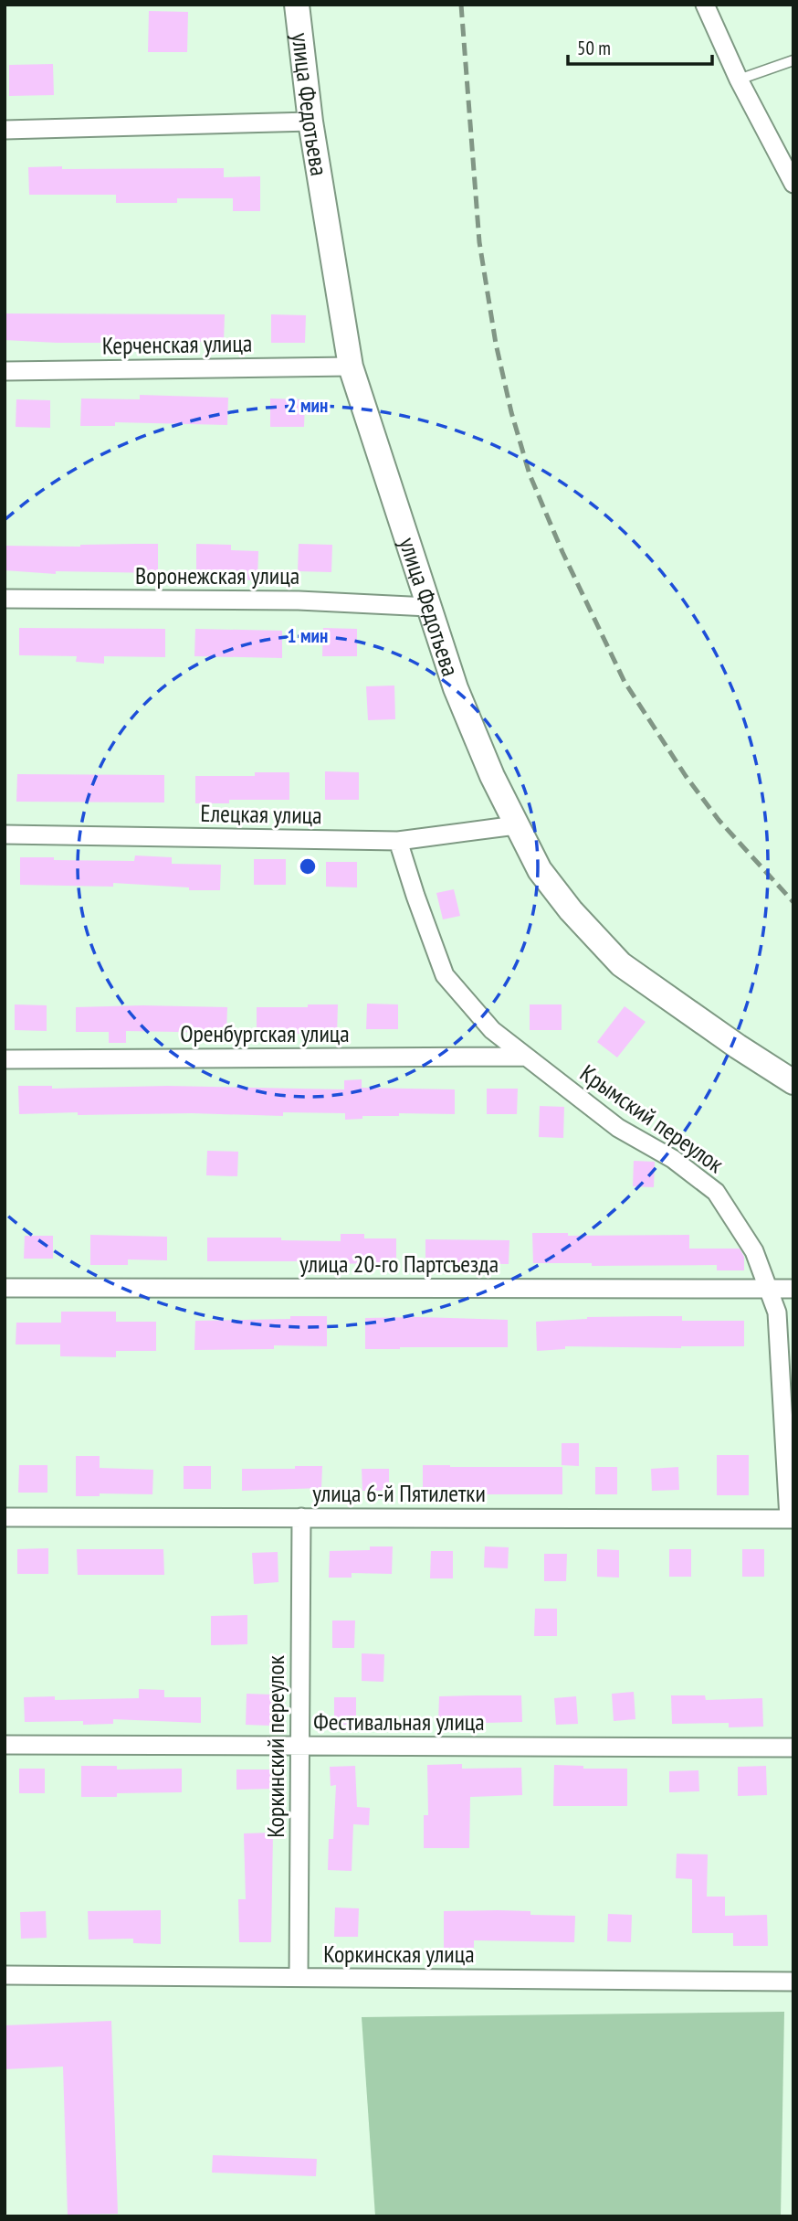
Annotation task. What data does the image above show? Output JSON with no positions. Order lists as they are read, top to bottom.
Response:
{
  "streets": {
    "main road": ["улица Федотьева"],
    "street": [
      "Керченская улица",
      "Воронежская улица",
      "Елецкая улица",
      "Оренбургская улица",
      "Крымский переулок",
      "улица 20-го Партсъезда",
      "улица 6-й Пятилетки",
      "Фестивальная улица",
      "Коркинский переулок",
      "Коркинская улица"
    ]
  },
  "crossings": [
    ["улица Федотьева", "Керченская улица"],
    ["улица Федотьева", "Воронежская улица"],
    ["улица Федотьева", "Елецкая улица"],
    ["Елецкая улица", "Крымский переулок"],
    ["Оренбургская улица", "Крымский переулок"],
    ["Крымский переулок", "улица 20-го Партсъезда"],
    ["Крымский переулок", "улица 6-й Пятилетки"],
    ["улица 6-й Пятилетки", "Коркинский переулок"],
    ["Фестивальная улица", "Коркинский переулок"],
    ["Коркинский переулок", "Коркинская улица"]
  ],
  "scale_bar": "50 m",
  "rings": ["2 мин", "1 мин"]
}
